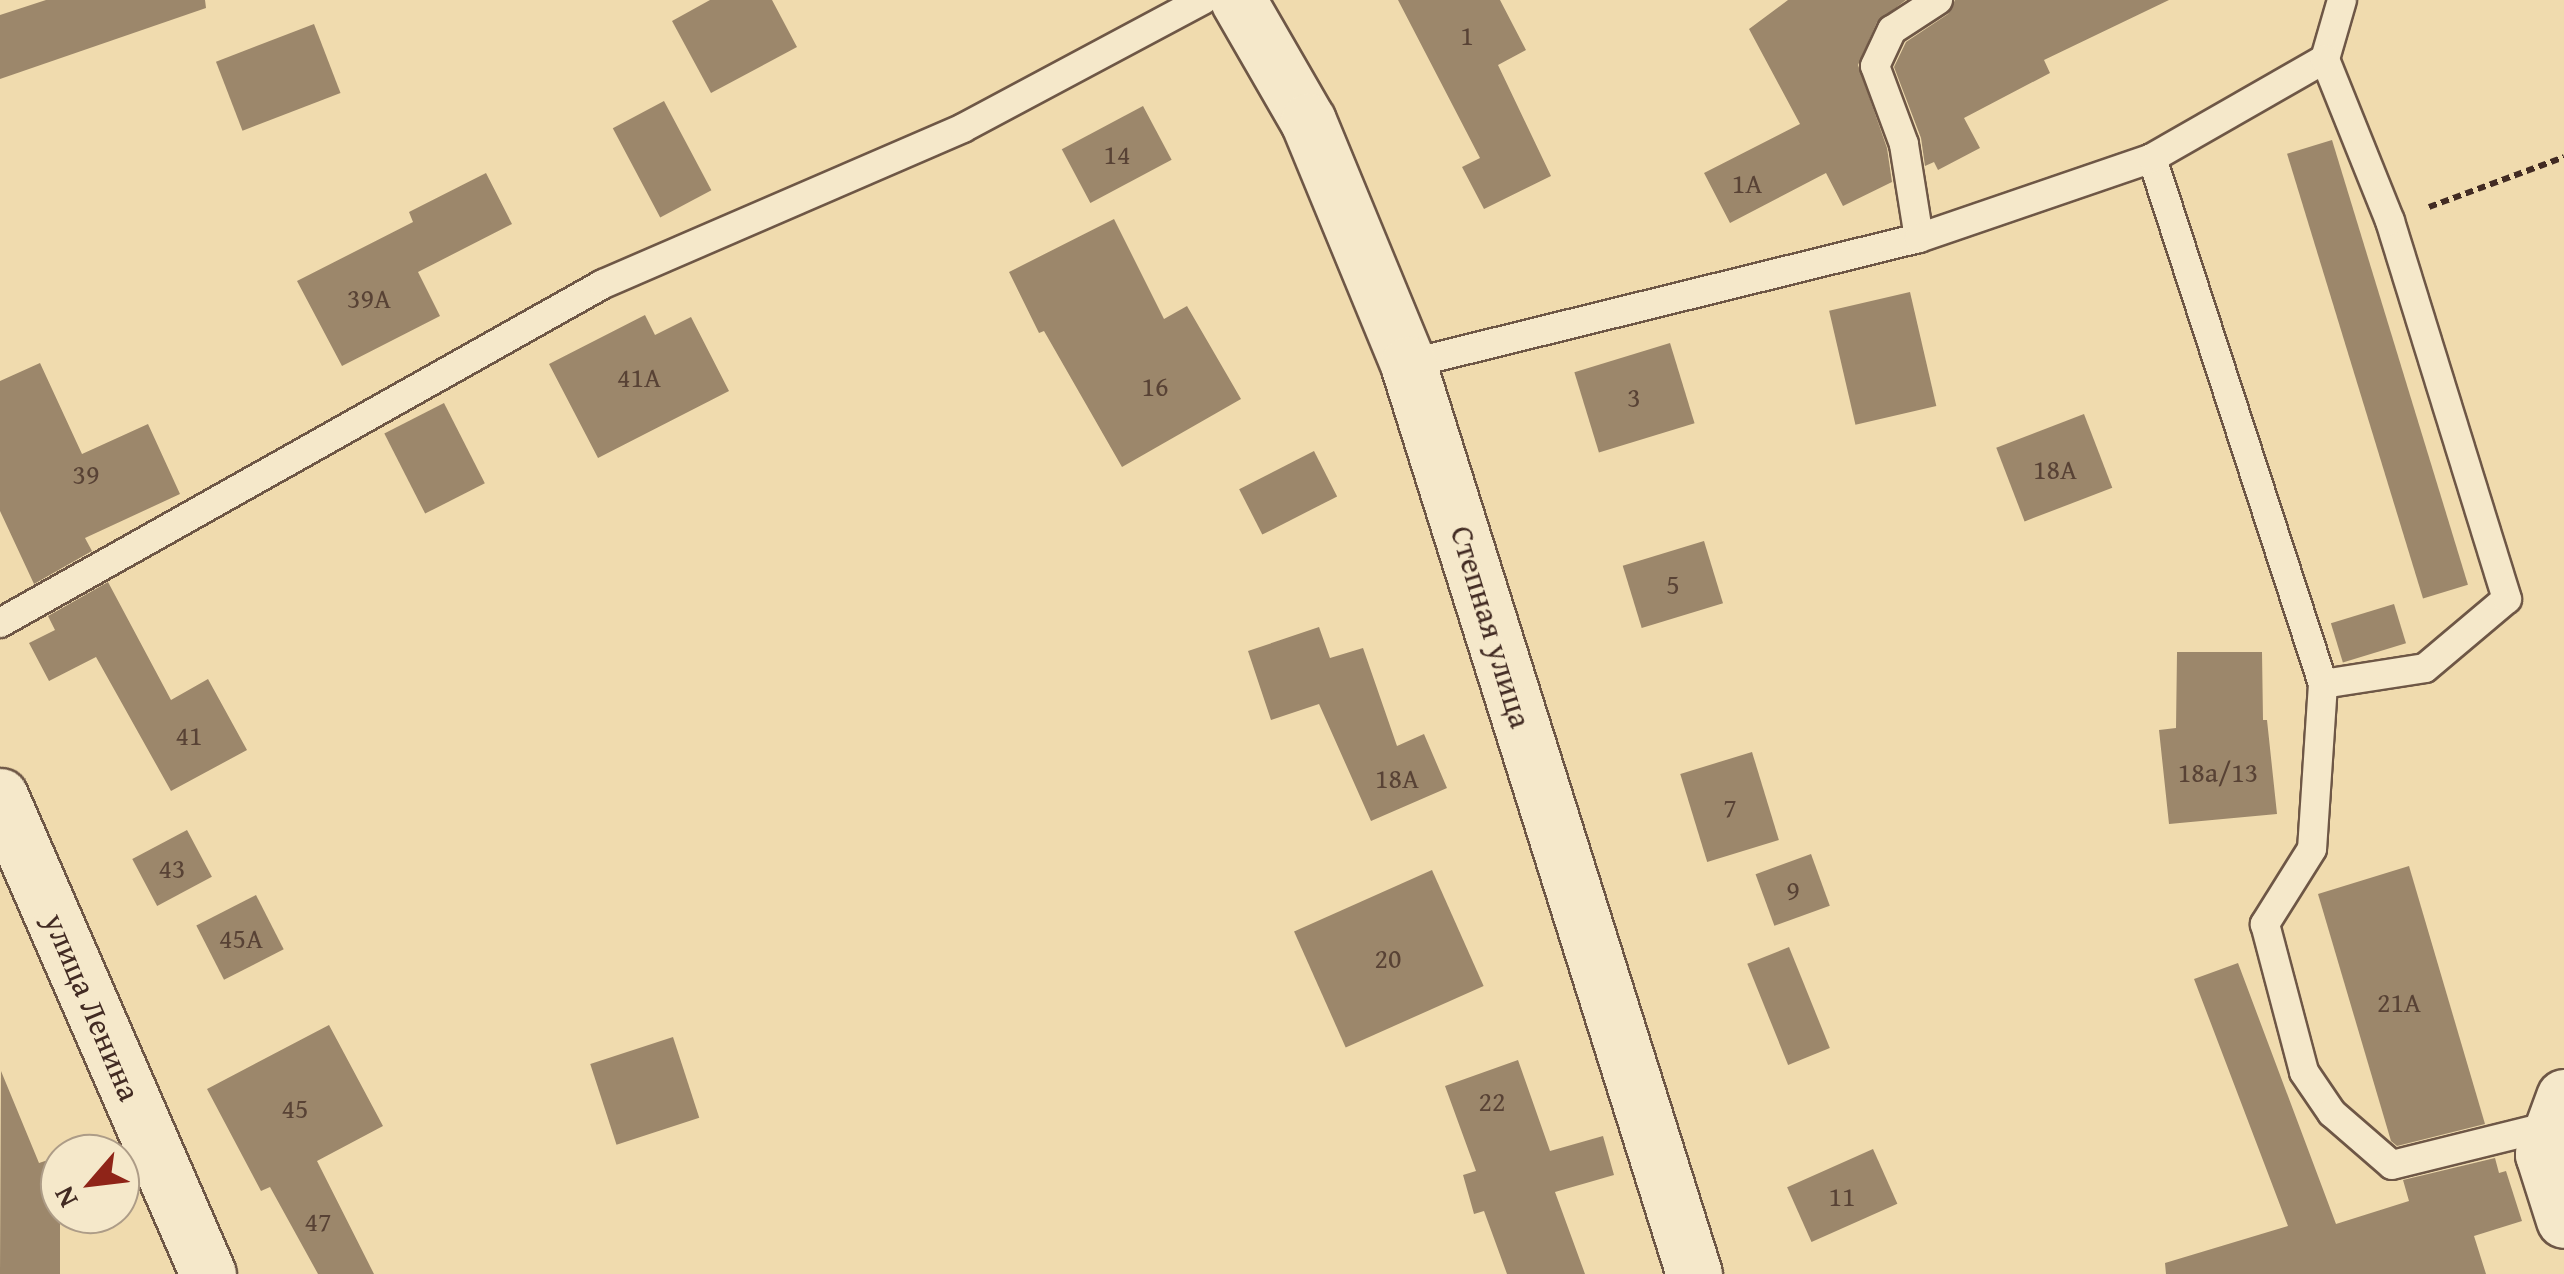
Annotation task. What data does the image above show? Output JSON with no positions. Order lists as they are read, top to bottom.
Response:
{
  "streets": {
    "street": ["Степная улица", "улица Ленина"]
  },
  "house_numbers": [
    "1",
    "14",
    "1А",
    "39А",
    "41А",
    "16",
    "3",
    "18А",
    "39",
    "5",
    "41",
    "18а/13",
    "18А",
    "7",
    "43",
    "9",
    "45А",
    "20",
    "21А",
    "22",
    "45",
    "11",
    "47"
  ],
  "north": "bottom left"
}
